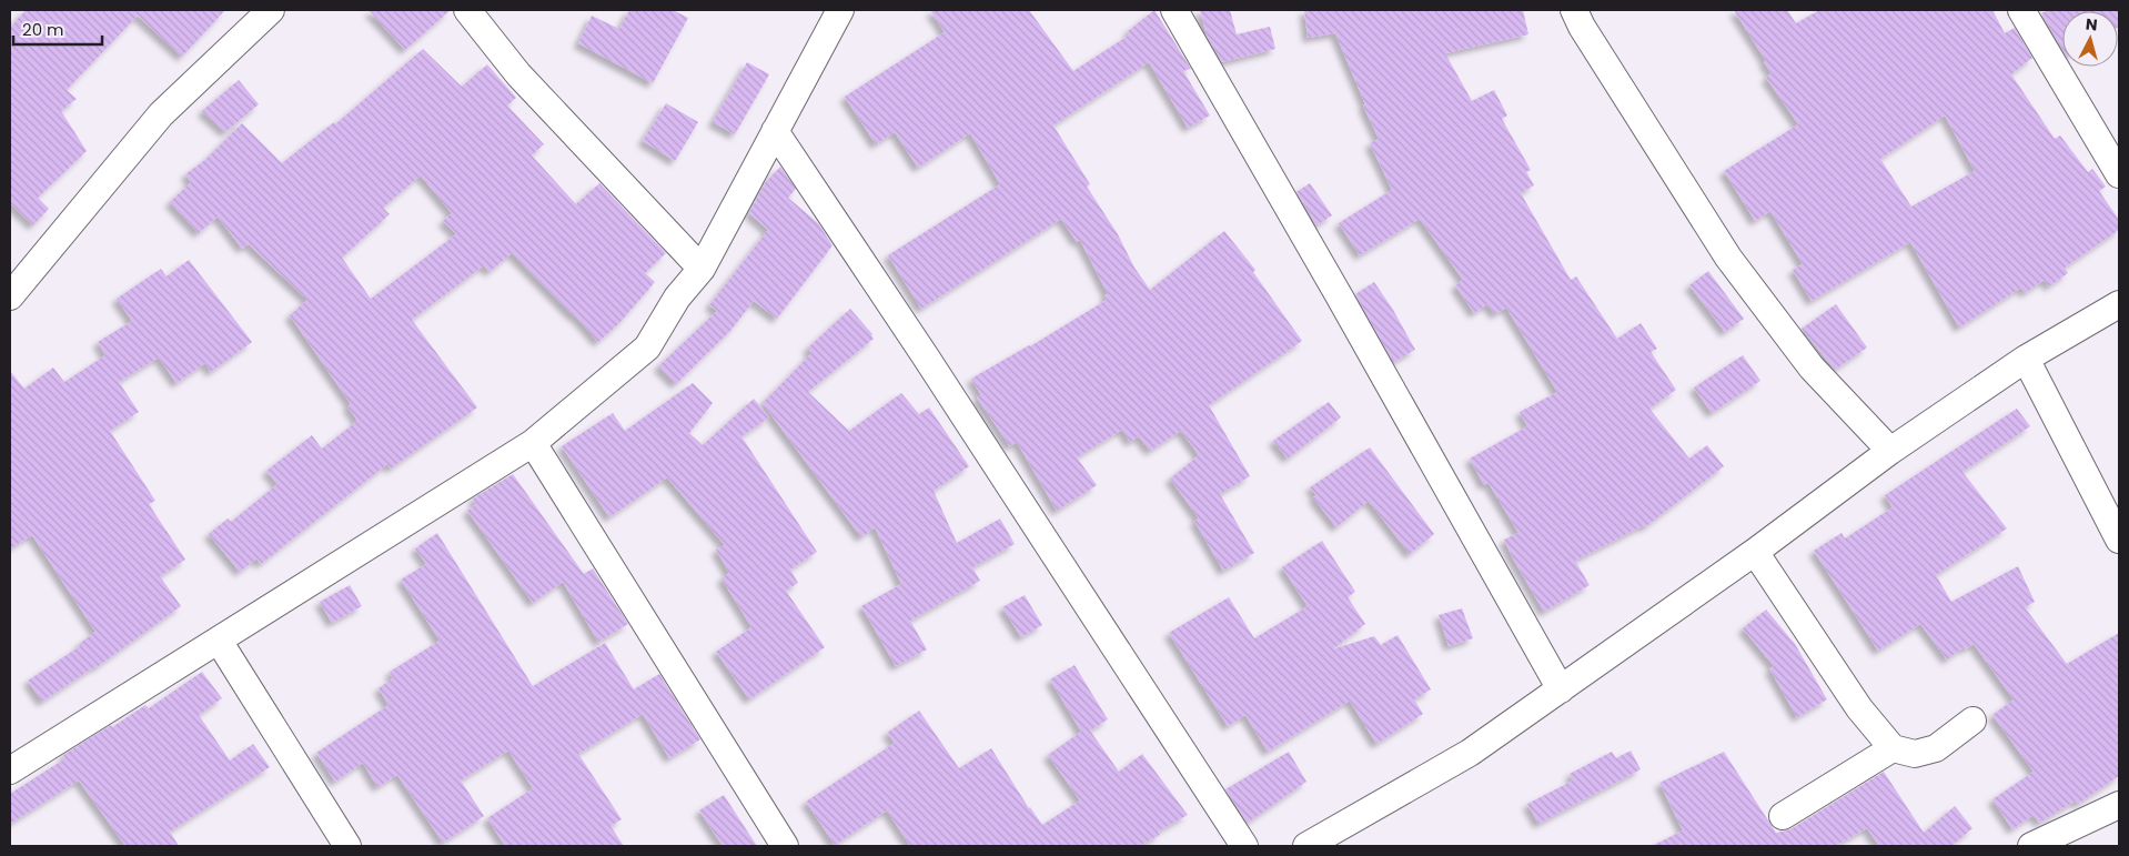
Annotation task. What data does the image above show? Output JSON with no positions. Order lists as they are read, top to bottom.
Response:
{
  "scale_bar": "20 m",
  "north": "top"
}
